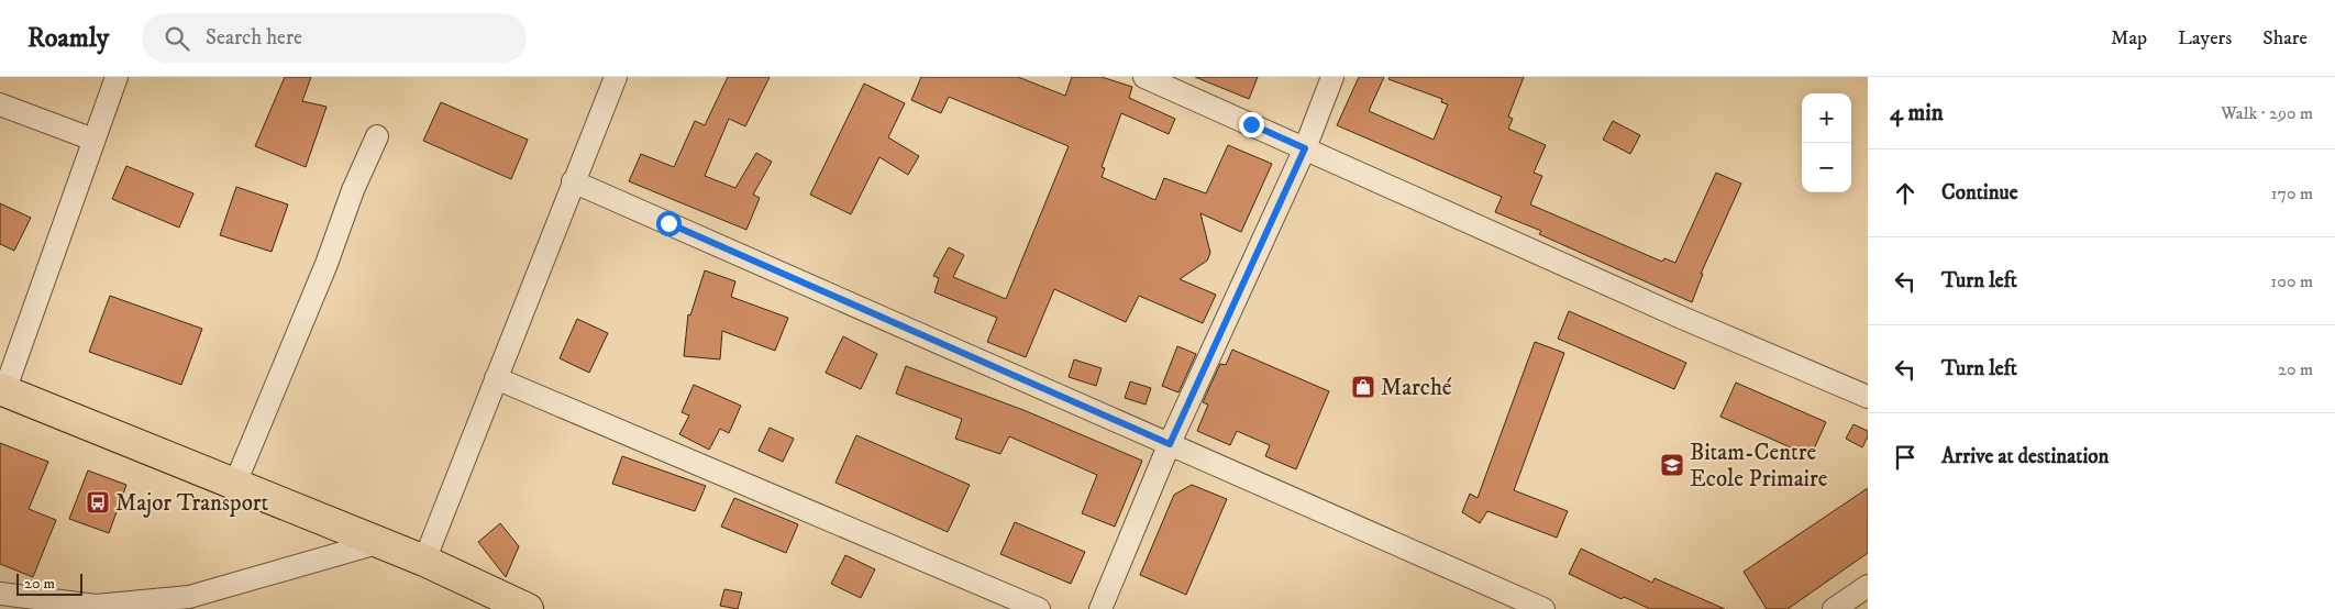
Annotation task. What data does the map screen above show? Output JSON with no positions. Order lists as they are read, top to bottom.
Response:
{
  "places": {
    "shop": ["Marché"],
    "school or university": ["Bitam-Centre Ecole Primaire"],
    "bus stop": ["Major Transport"]
  },
  "scale_bar": "20 m",
  "page": {
    "header": "Roamly",
    "search": "Search here",
    "nav": ["Map", "Layers", "Share"],
    "heading": ["4 min", "Walk · 290 m"],
    "map_buttons": ["+", "−"],
    "list": [
      ["Continue", "170 m"],
      ["Turn left", "100 m"],
      ["Turn left", "20 m"],
      "Arrive at destination"
    ],
    "scale": "20 m"
  }
}
